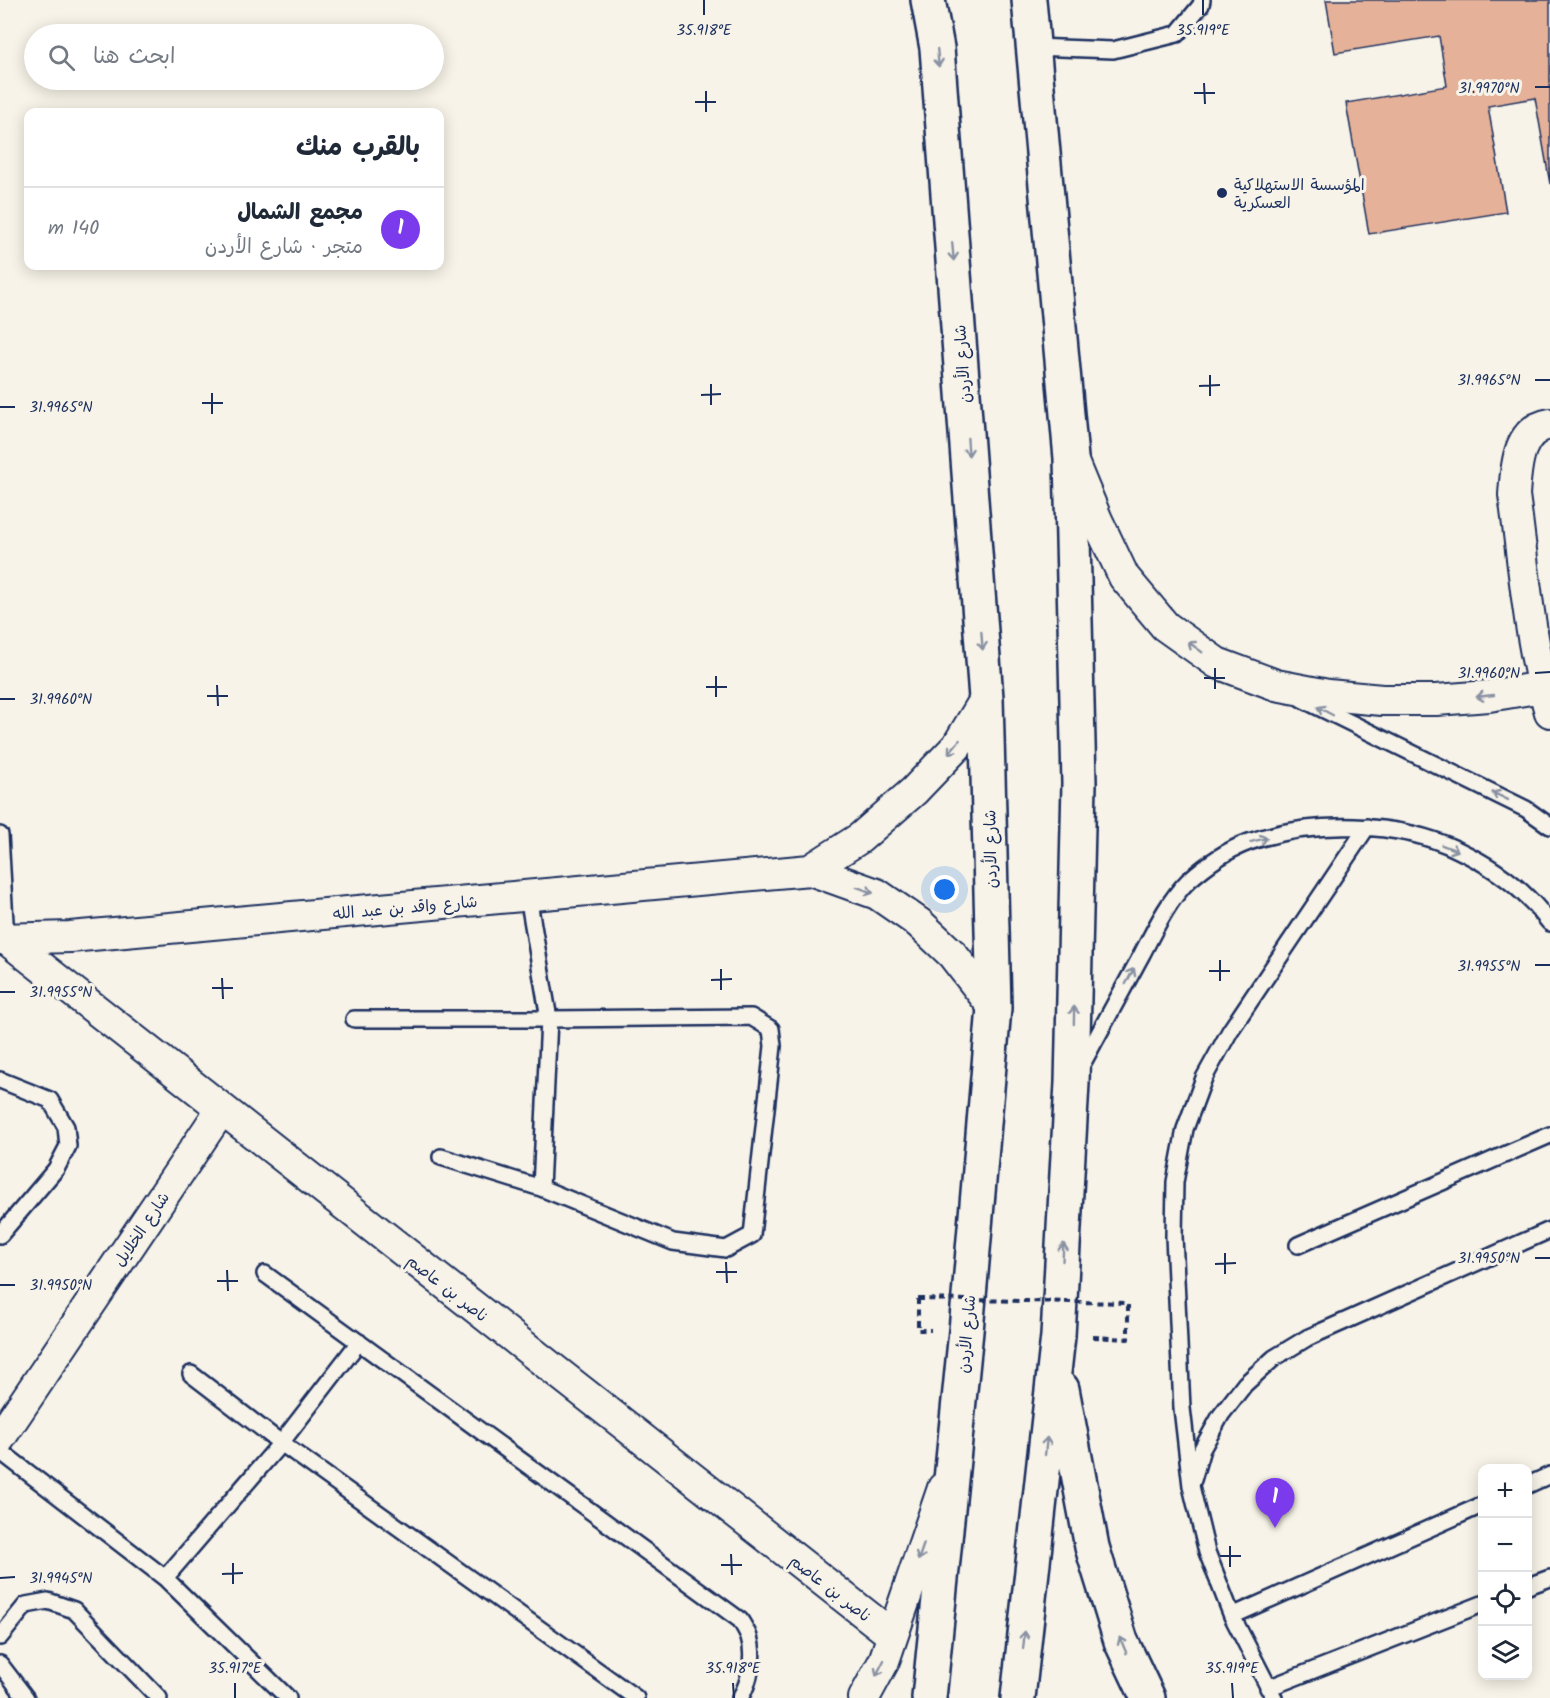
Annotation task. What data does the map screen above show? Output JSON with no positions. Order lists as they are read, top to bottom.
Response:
{
  "streets": {
    "highway": ["شارع الأردن"],
    "street": ["شارع واقد بن عبد الله", "شارع الخلايل", "ناصر بن عاصم"]
  },
  "crossings": [
    ["شارع الأردن", "شارع واقد بن عبد الله"],
    ["شارع واقد بن عبد الله", "ناصر بن عاصم"],
    ["شارع الخلايل", "ناصر بن عاصم"]
  ],
  "places": ["المؤسسة الاستهلاكية العسكرية"],
  "page": {
    "search": "ابحث هنا",
    "heading": "بالقرب منك",
    "list": [
      {
        "mark": "1",
        "name": "مجمع الشمال",
        "note": "متجر · شارع الأردن",
        "value": "140 m"
      }
    ],
    "map_buttons": ["+", "−"],
    "pins": "1"
  },
  "coordinates": [
    "35.918°E",
    "35.919°E",
    "31.9970°N",
    "31.9965°N",
    "31.9960°N",
    "31.9955°N",
    "31.9950°N",
    "31.9945°N",
    "35.917°E"
  ]
}
